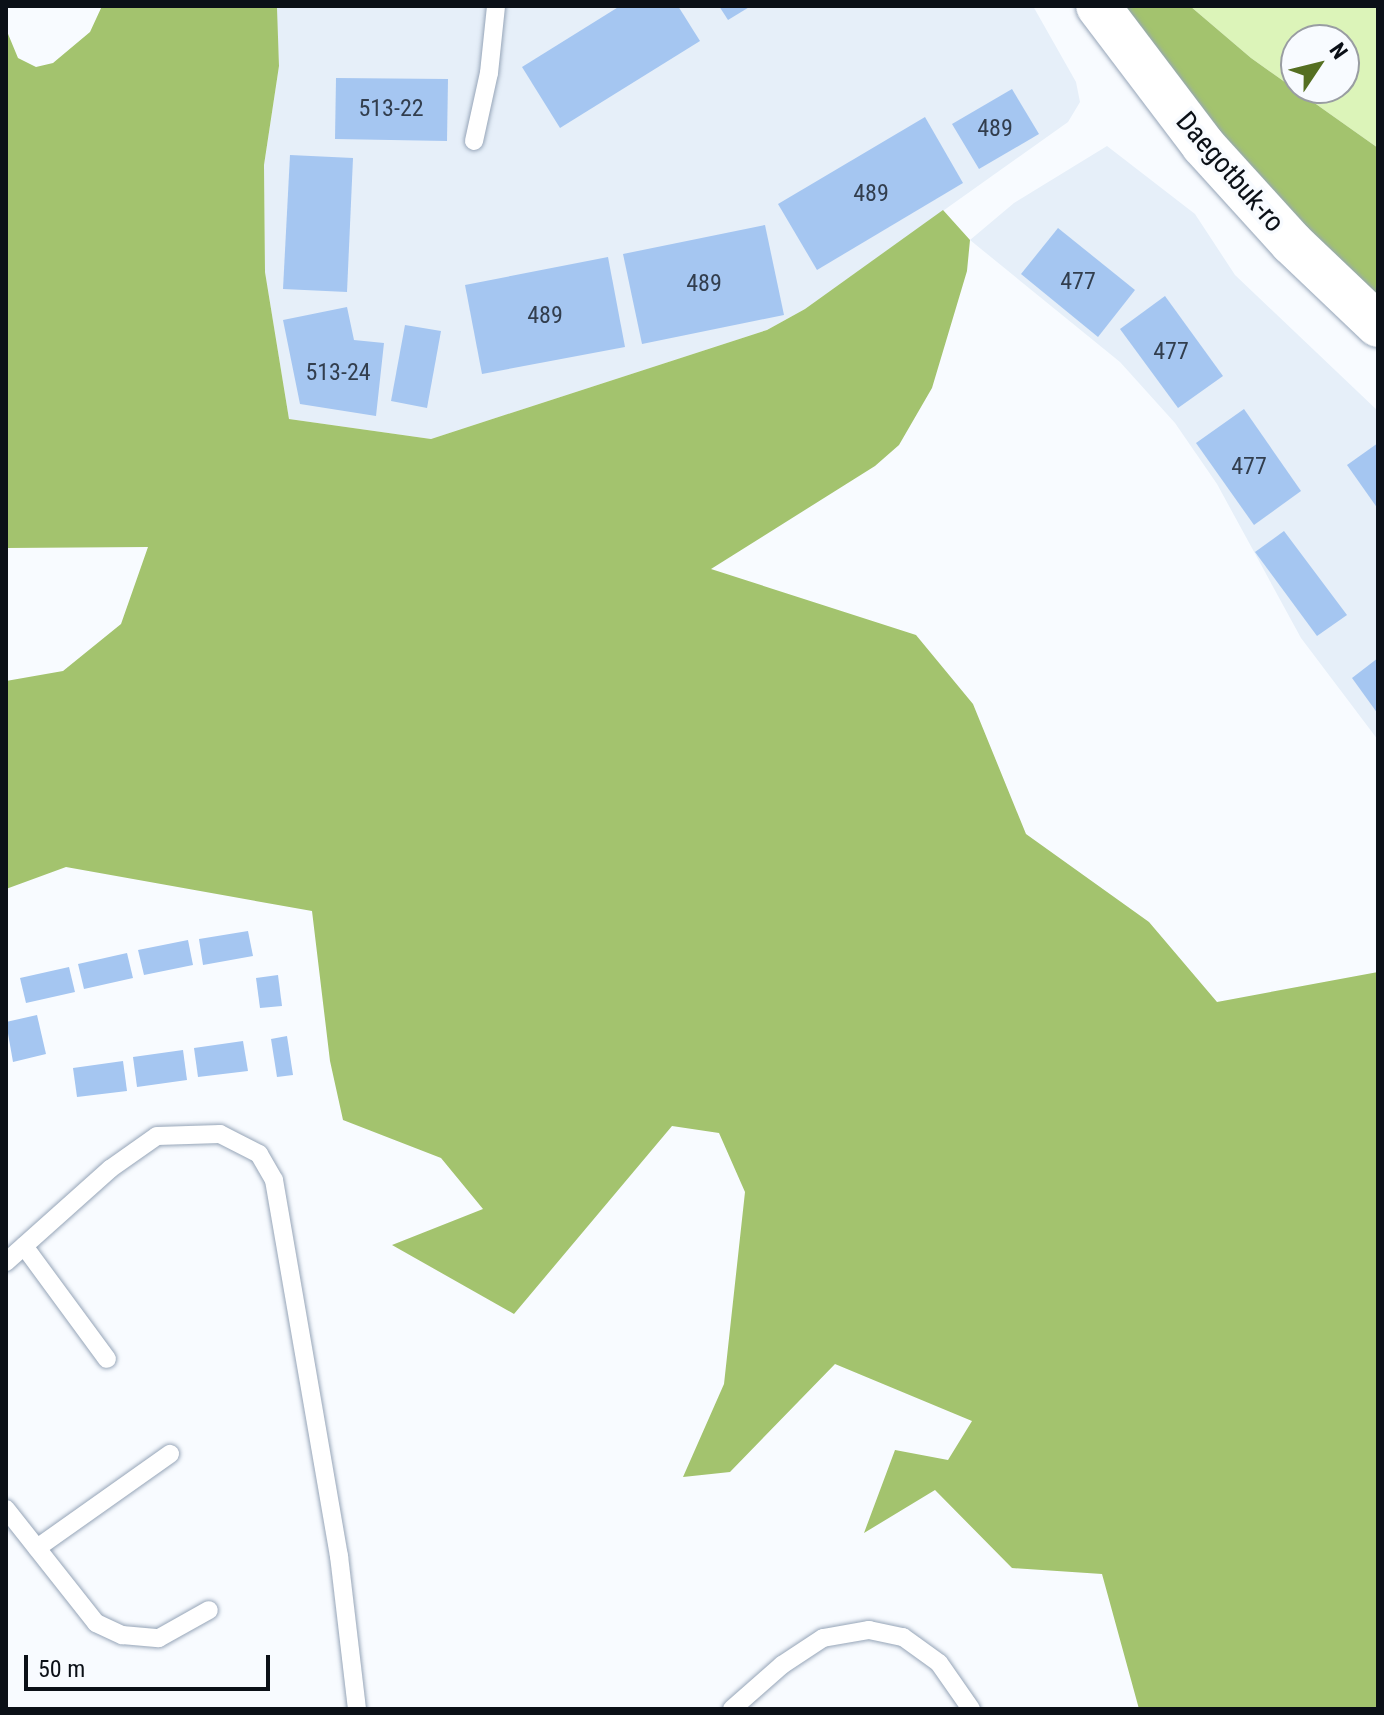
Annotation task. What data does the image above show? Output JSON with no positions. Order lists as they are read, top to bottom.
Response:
{
  "streets": {
    "street": ["Daegotbuk-ro"]
  },
  "house_numbers": [
    "513-22",
    "489",
    "489",
    "477",
    "489",
    "489",
    "477",
    "513-24",
    "477"
  ],
  "scale_bar": "50 m",
  "north": "top right"
}
